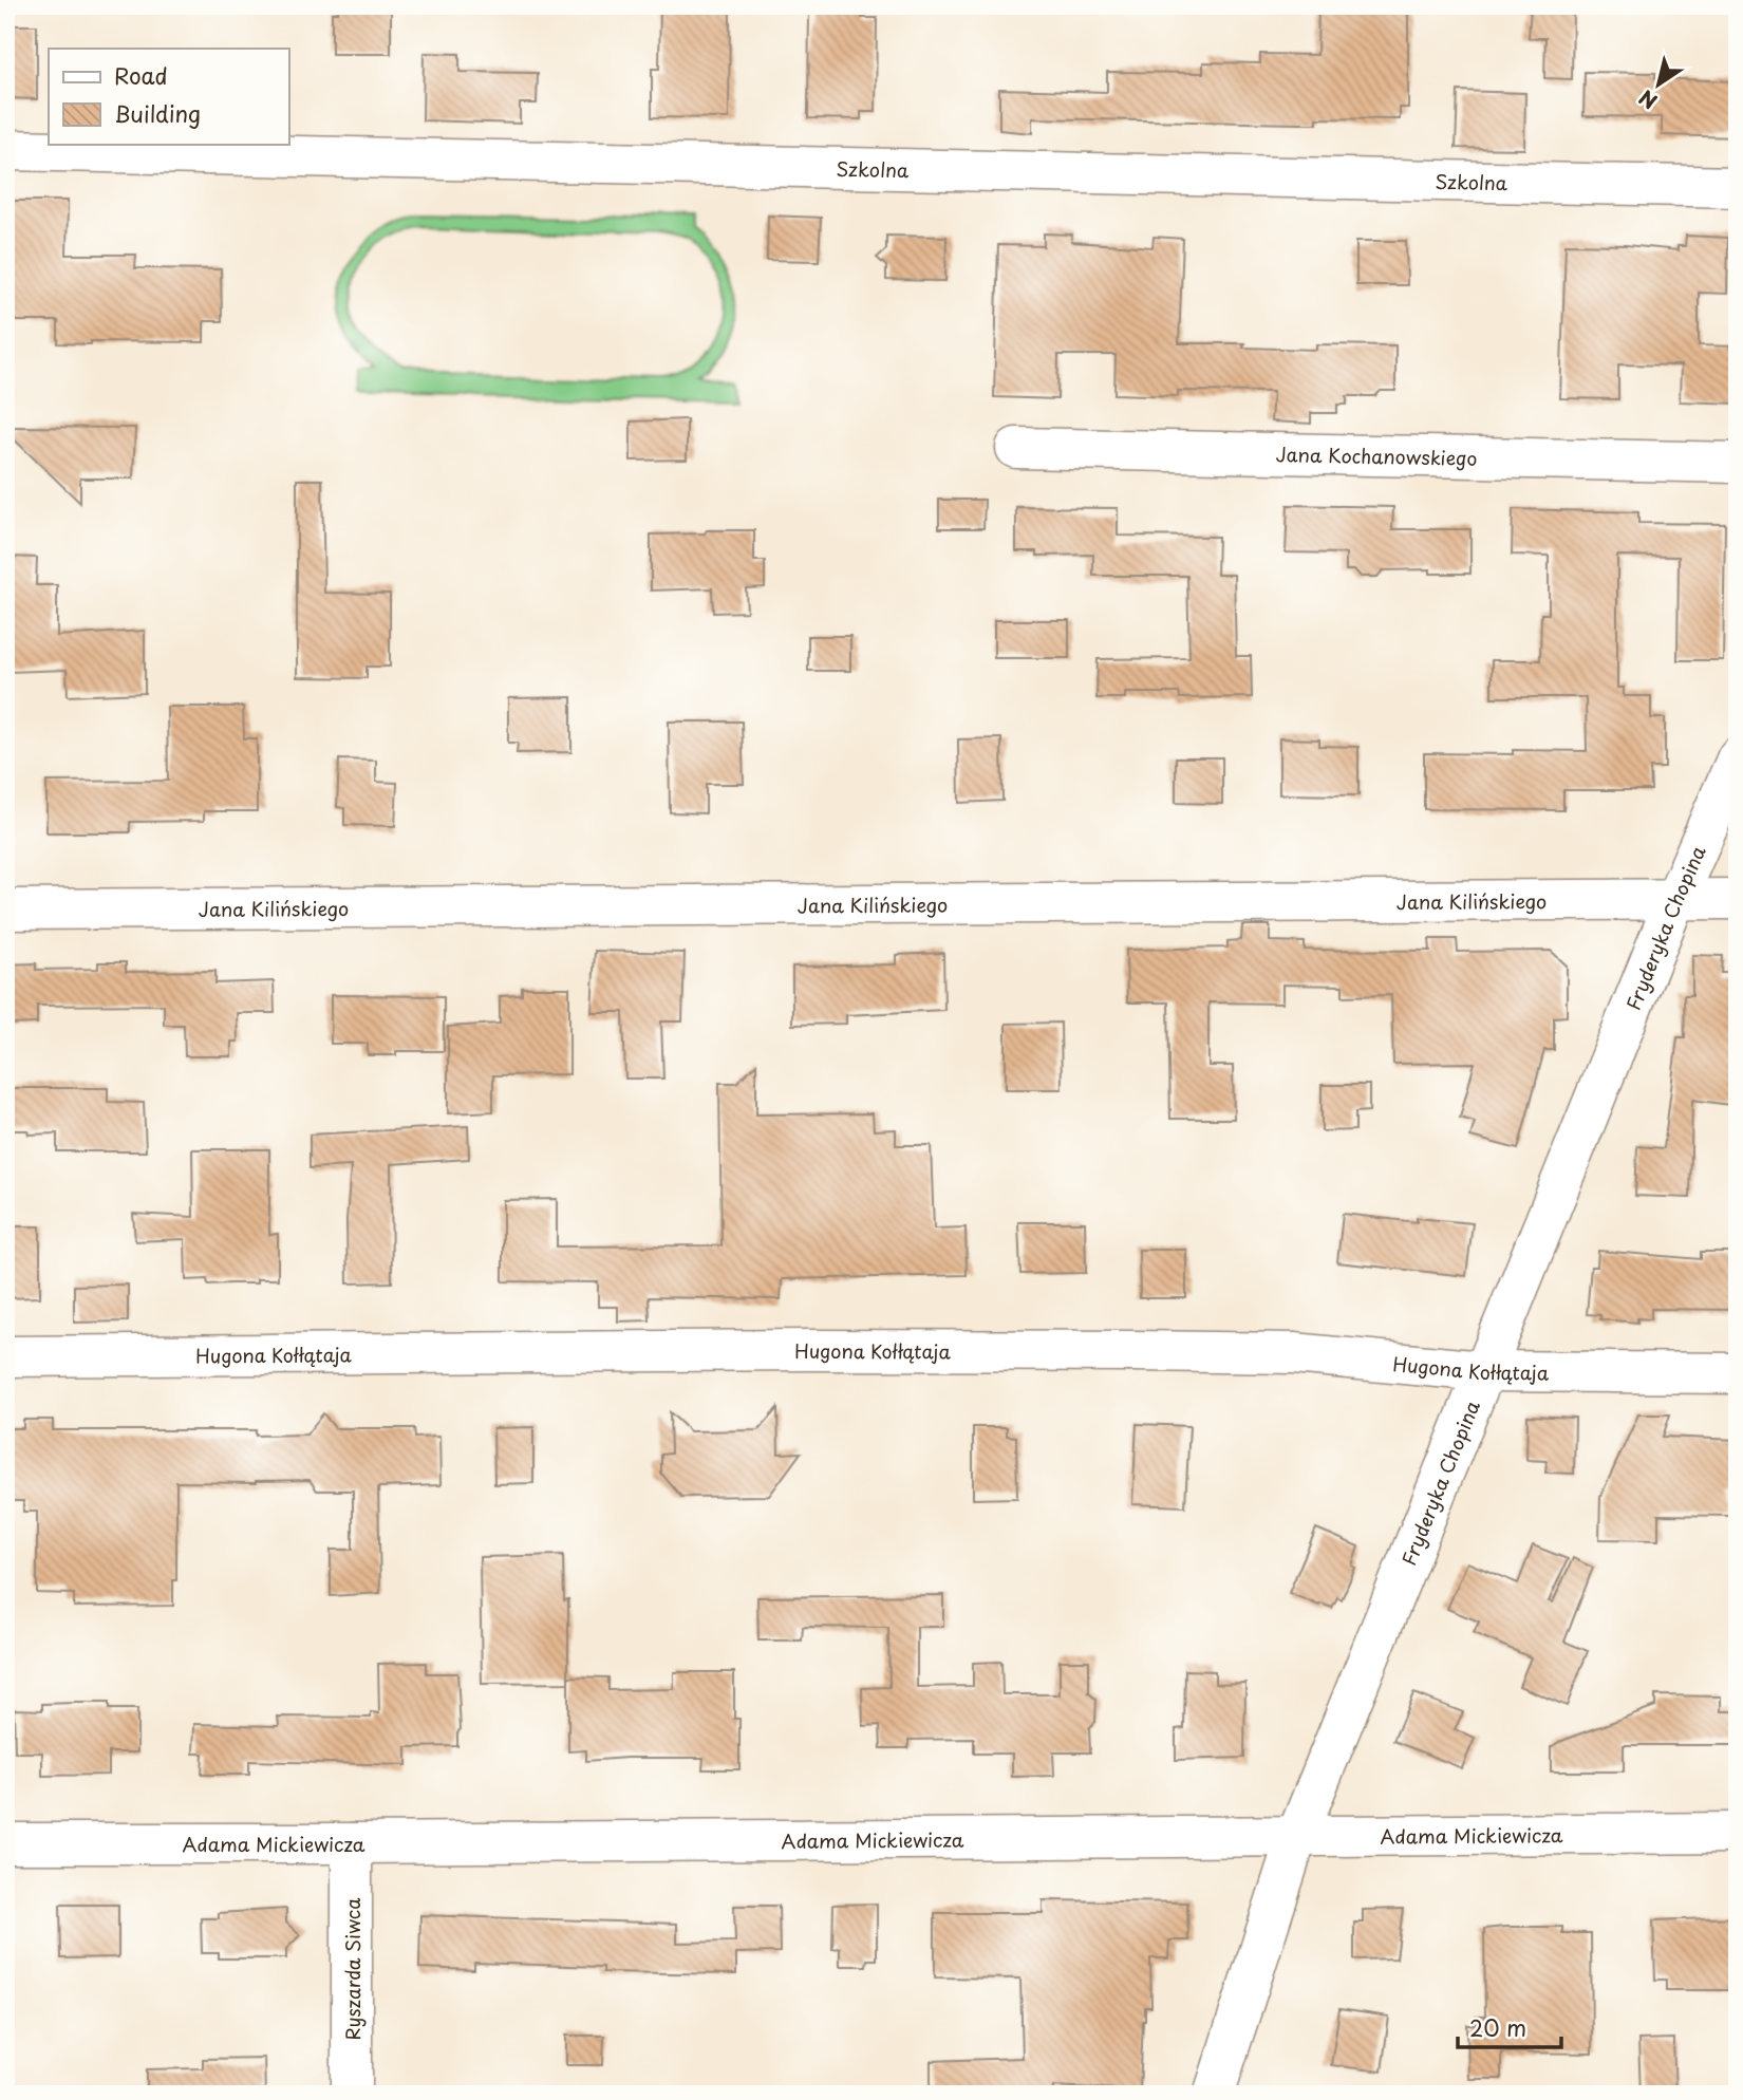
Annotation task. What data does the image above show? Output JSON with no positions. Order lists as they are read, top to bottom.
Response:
{
  "streets": {
    "street": [
      "Szkolna",
      "Jana Kochanowskiego",
      "Jana Kilińskiego",
      "Fryderyka Chopina",
      "Hugona Kołłątaja",
      "Adama Mickiewicza",
      "Ryszarda Siwca"
    ]
  },
  "crossings": [
    ["Jana Kilińskiego", "Fryderyka Chopina"],
    ["Fryderyka Chopina", "Hugona Kołłątaja"],
    ["Fryderyka Chopina", "Adama Mickiewicza"],
    ["Adama Mickiewicza", "Ryszarda Siwca"]
  ],
  "legend": ["Road", "Building"],
  "scale_bar": "20 m",
  "north": "bottom left"
}
